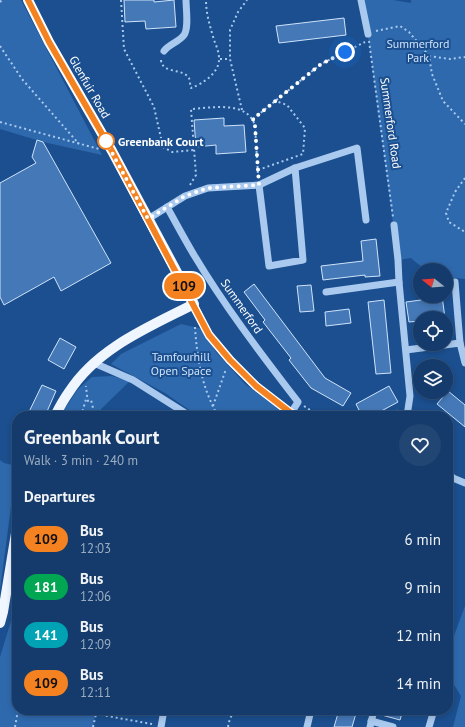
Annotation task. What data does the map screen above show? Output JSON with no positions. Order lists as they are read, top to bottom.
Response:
{
  "streets": {
    "main road": ["Glenfuir Road"],
    "street": ["Summerford"],
    "path": ["Summerford Road"]
  },
  "parks": ["Summerford Park", "Tamfourhill Open Space"],
  "places": ["Greenbank Court"],
  "lines": ["bus line 109"],
  "north": "left",
  "page": {
    "on_map": "109",
    "heading": [
      ["Greenbank Court", "Walk · 3 min · 240 m"],
      "Departures"
    ],
    "list": [
      {
        "mark": "109",
        "name": "Bus",
        "note": "12:03",
        "value": "6 min"
      },
      {
        "mark": "181",
        "name": "Bus",
        "note": "12:06",
        "value": "9 min"
      },
      {
        "mark": "141",
        "name": "Bus",
        "note": "12:09",
        "value": "12 min"
      },
      {
        "mark": "109",
        "name": "Bus",
        "note": "12:11",
        "value": "14 min"
      }
    ]
  }
}
